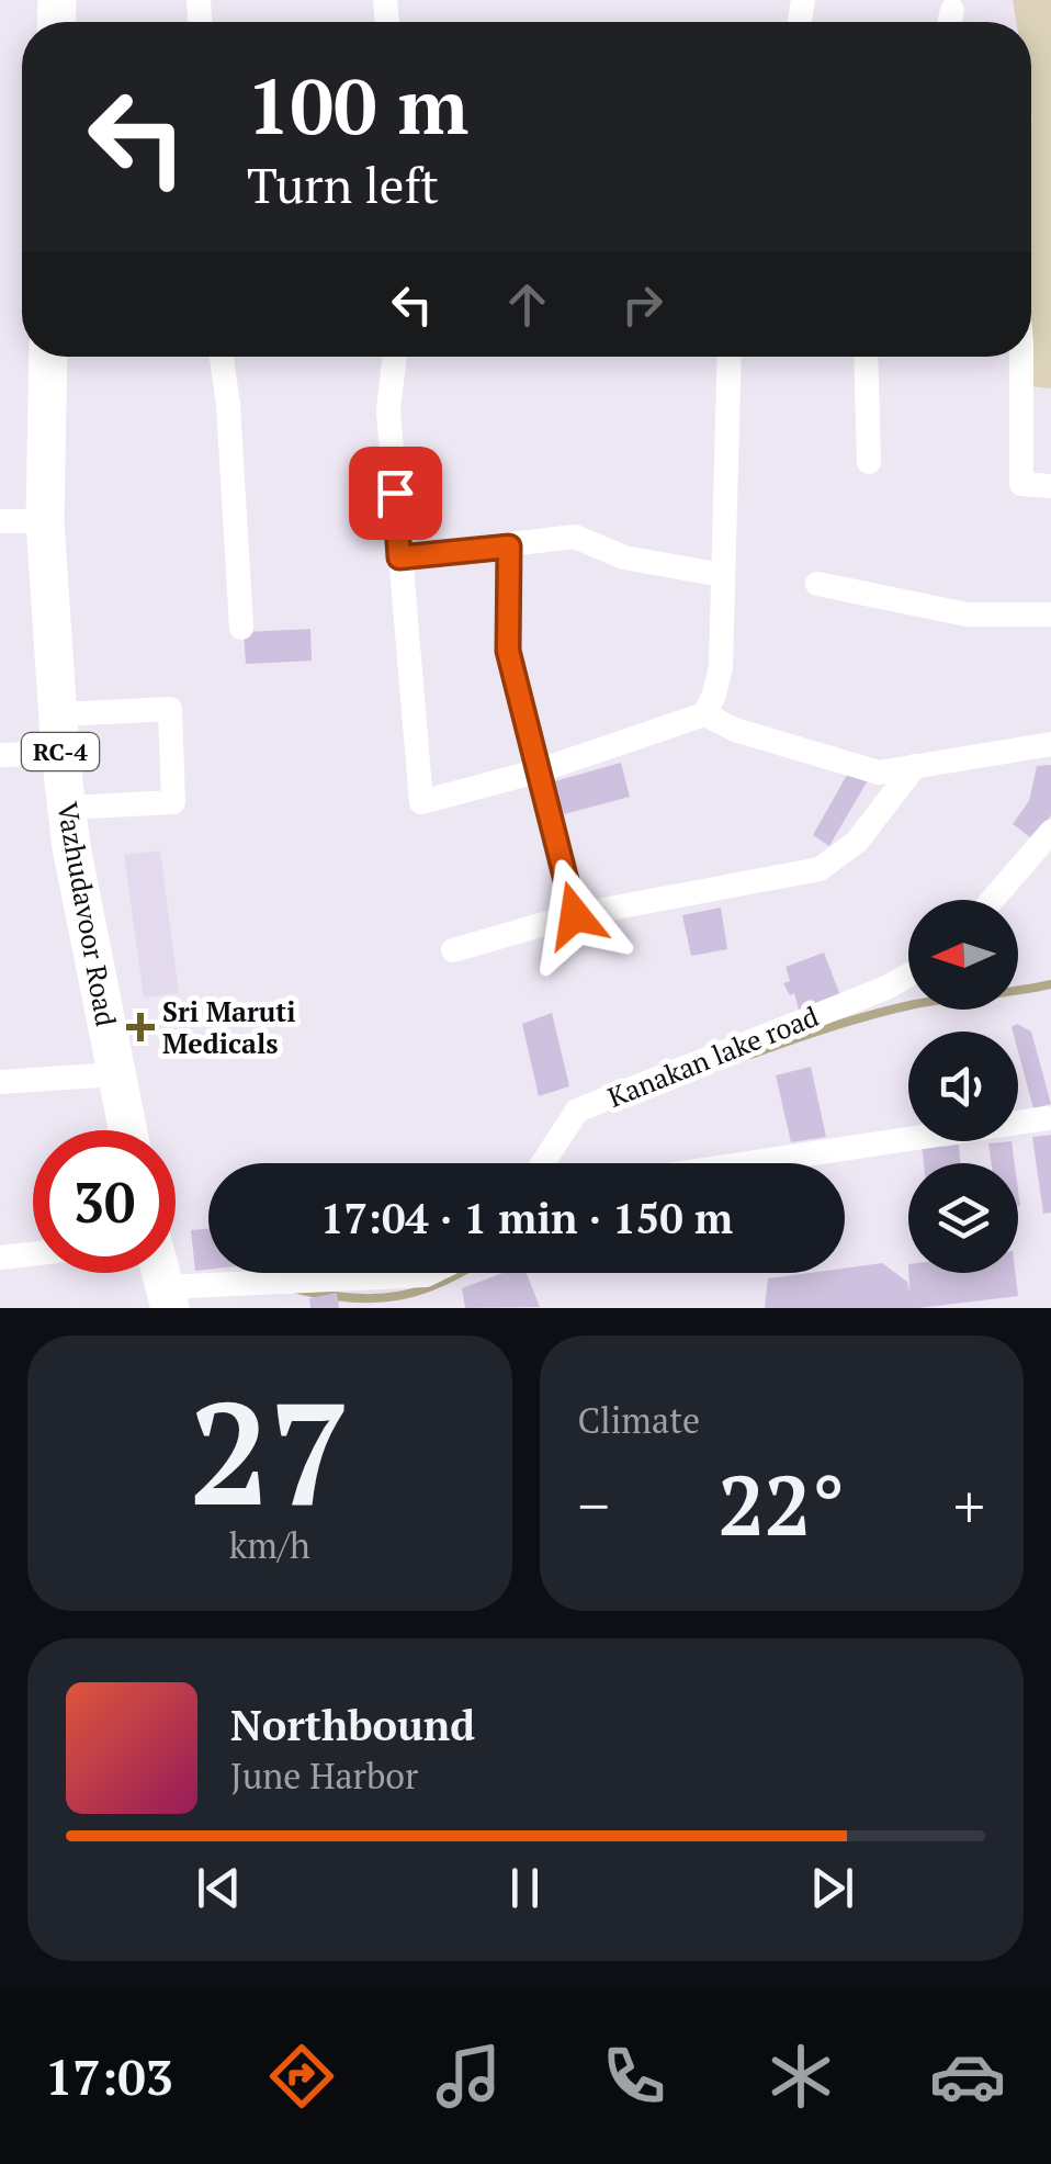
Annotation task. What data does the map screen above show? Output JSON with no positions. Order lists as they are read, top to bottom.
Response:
{
  "streets": {
    "main road": ["RC-4", "Vazhudavoor Road"],
    "street": ["Kanakan lake road"]
  },
  "places": {
    "health": ["Sri Maruti Medicals"]
  },
  "north": "left",
  "page": {
    "turn": ["100 m", "Turn left"],
    "limit": "30",
    "trip": "17:04 · 1 min · 150 m",
    "tile": [
      ["27", "km/h"],
      "Climate"
    ],
    "heat": ["−", "22°", "+"],
    "song": ["Northbound", "June Harbor"],
    "tabs": "17:03"
  }
}
